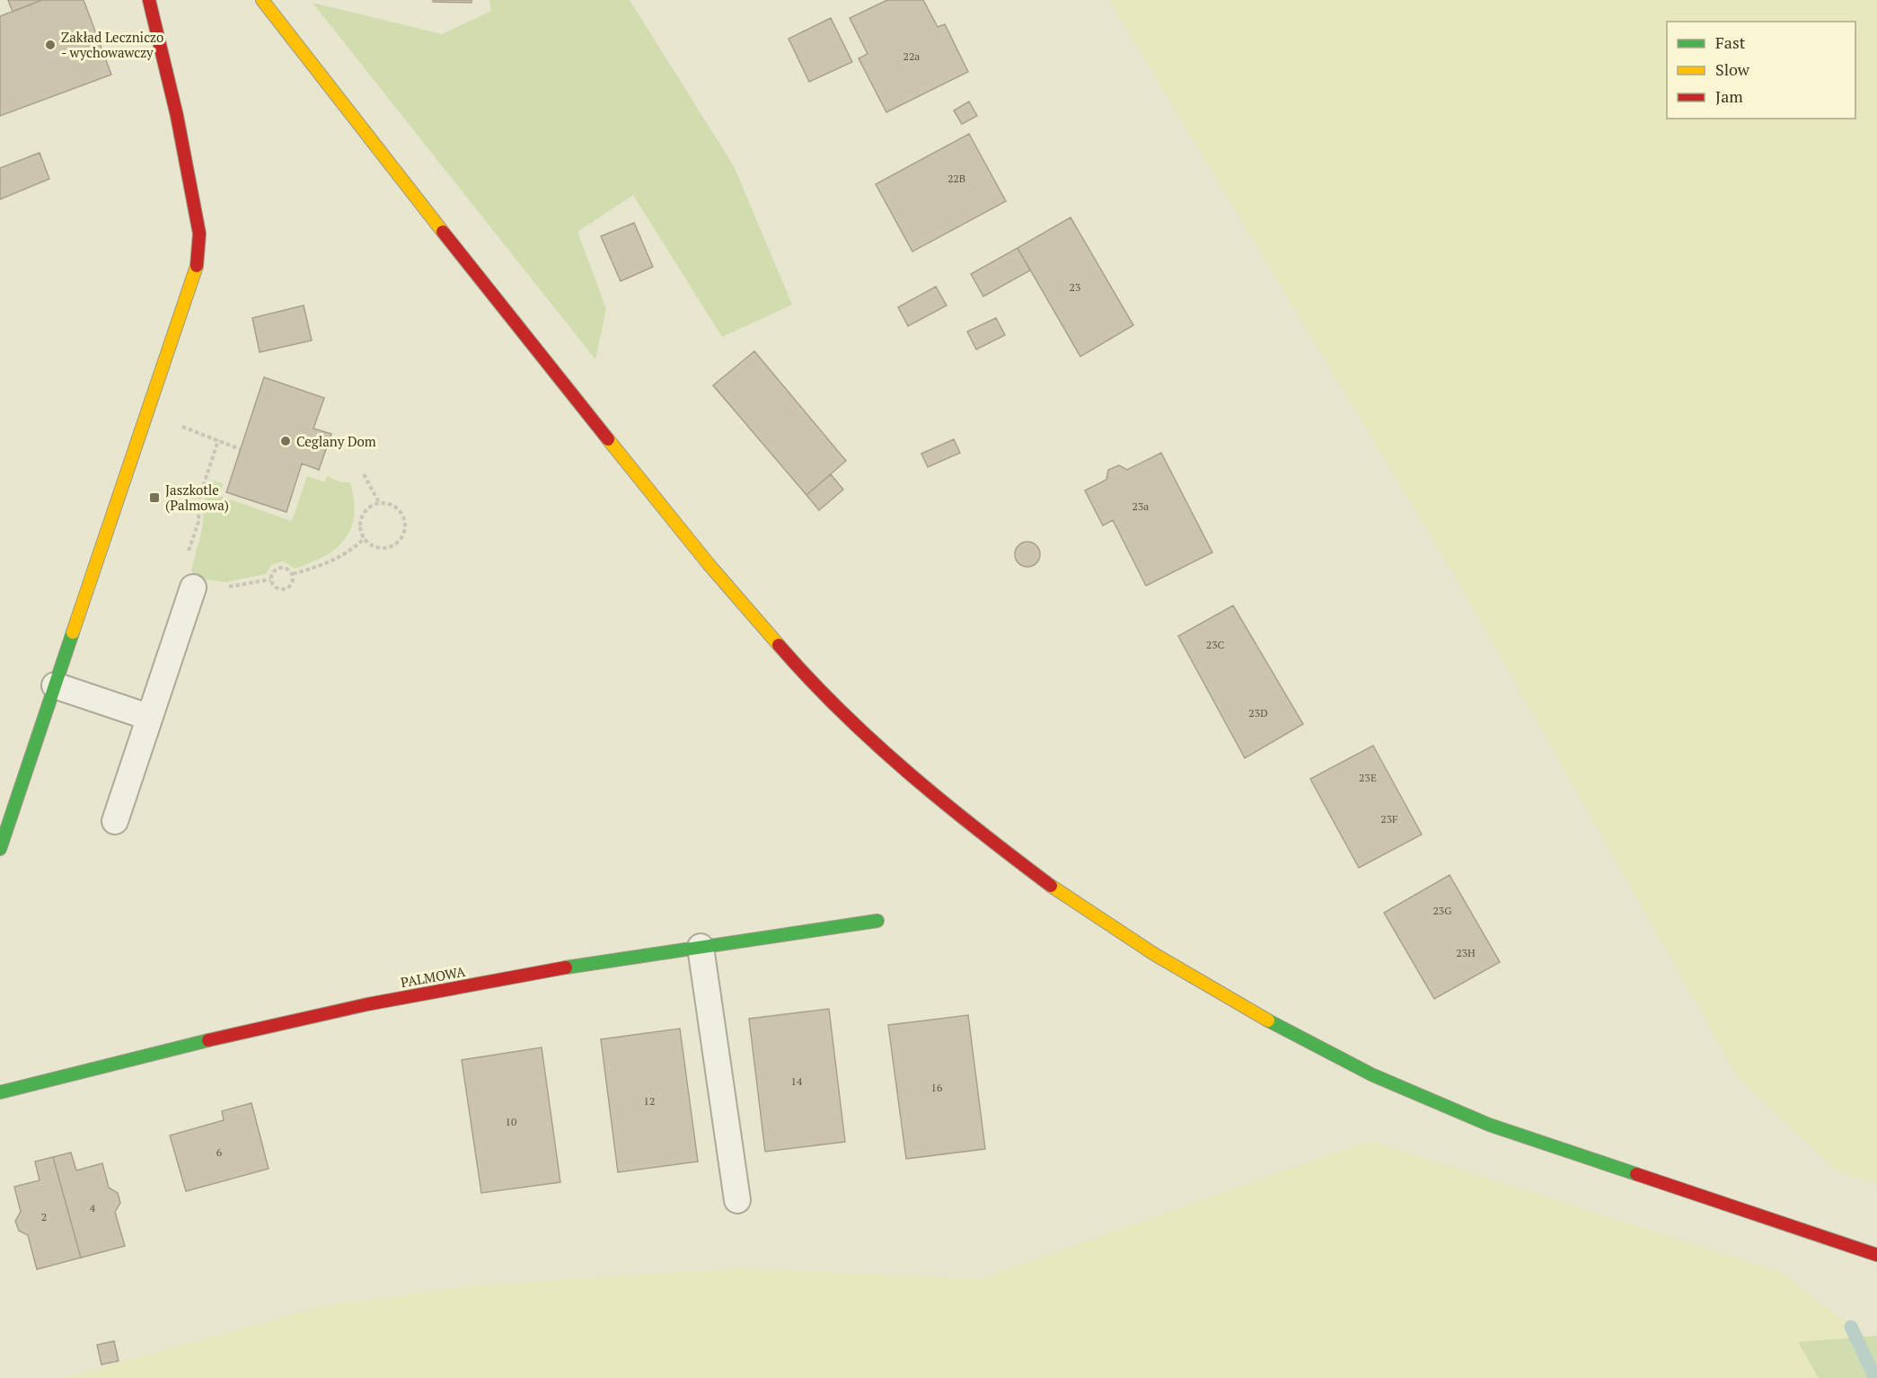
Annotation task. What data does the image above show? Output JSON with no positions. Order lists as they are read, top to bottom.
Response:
{
  "streets": {
    "main road": ["PALMOWA"]
  },
  "places": {
    "other": ["Zakład Leczniczo - wychowawczy", "Ceglany Dom"],
    "transit": ["Jaszkotle (Palmowa)"]
  },
  "house_numbers": [
    "22a",
    "22B",
    "23",
    "23a",
    "23C",
    "23D",
    "23E",
    "23F",
    "23G",
    "23H",
    "14",
    "16",
    "12",
    "10",
    "6",
    "4",
    "2"
  ],
  "legend": ["Fast", "Slow", "Jam"]
}
